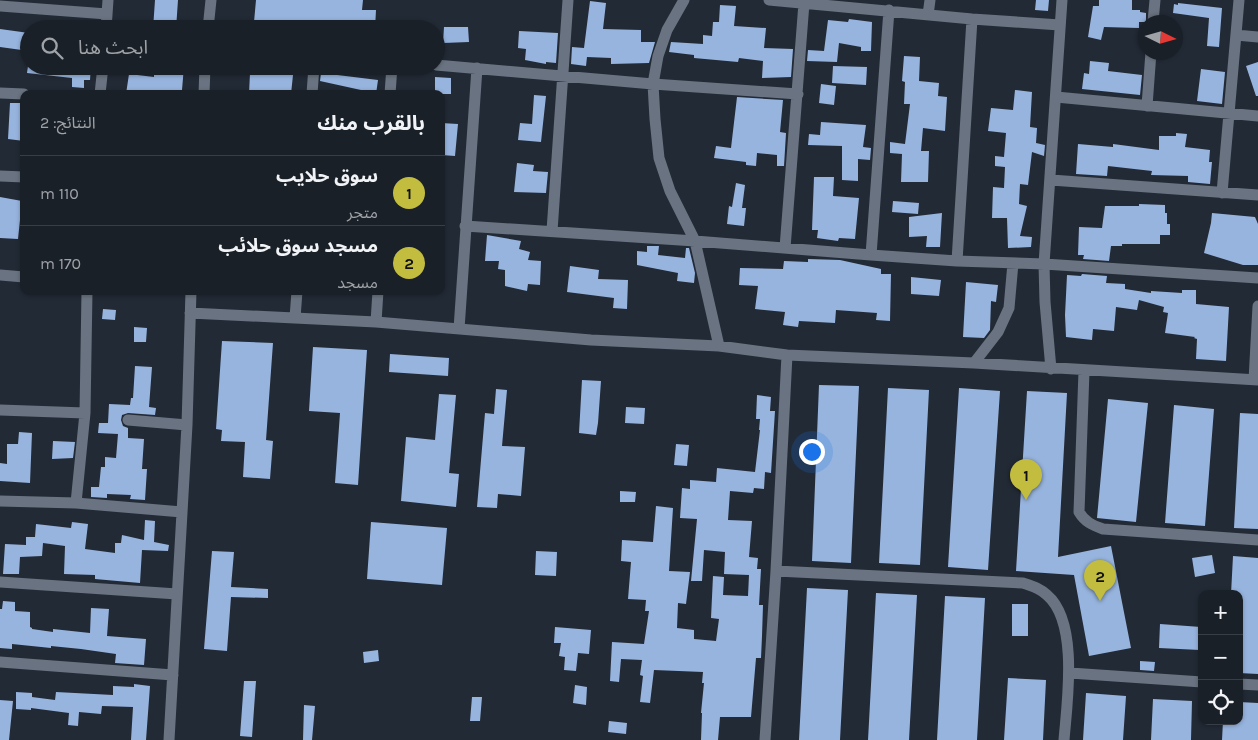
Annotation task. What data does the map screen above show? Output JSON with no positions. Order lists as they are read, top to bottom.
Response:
{
  "north": "right",
  "page": {
    "search": "ابحث هنا",
    "heading": ["بالقرب منك", "النتائج: 2"],
    "list": [
      {
        "mark": "1",
        "name": "سوق حلايب",
        "note": "متجر",
        "value": "110 m"
      },
      {
        "mark": "2",
        "name": "مسجد سوق حلائب",
        "note": "مسجد",
        "value": "170 m"
      }
    ],
    "pins": ["1", "2"],
    "map_buttons": ["+", "−"]
  }
}
